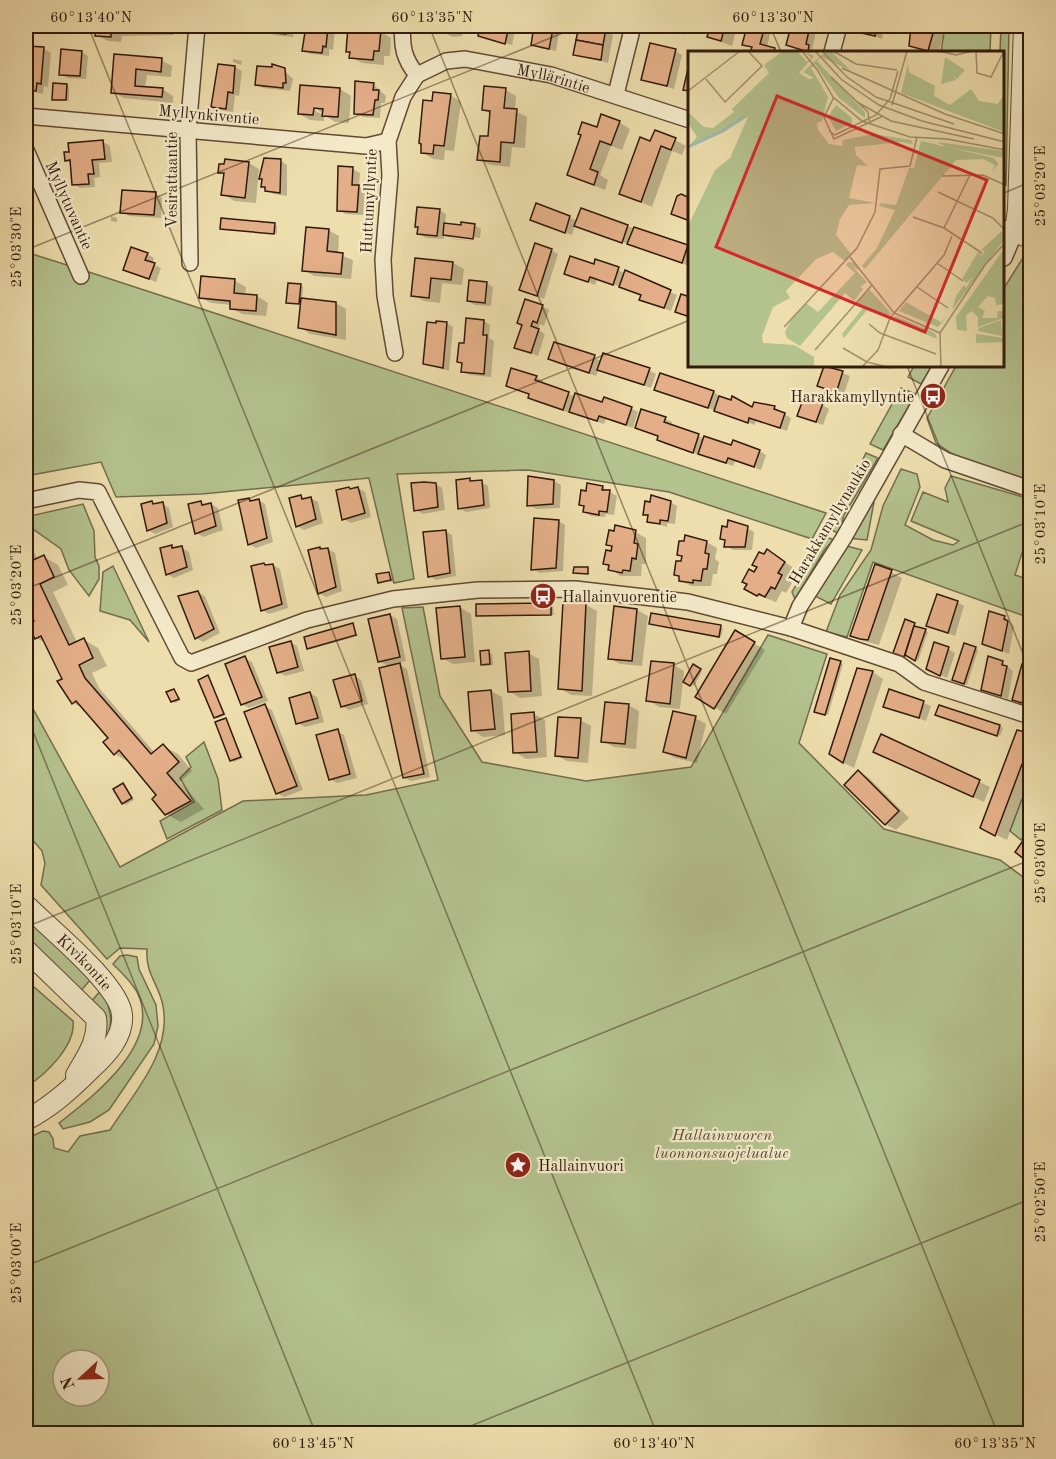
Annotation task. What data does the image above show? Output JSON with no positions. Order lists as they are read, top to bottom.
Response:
{
  "streets": {
    "street": [
      "Myllärintie",
      "Myllynkiventie",
      "Vesirattaantie",
      "Huttumyllyntie",
      "Myllytuvantie",
      "Harakkamyllynaukio",
      "Kivikontie"
    ]
  },
  "crossings": [
    ["Myllärintie", "Huttumyllyntie"],
    ["Myllynkiventie", "Vesirattaantie"],
    ["Myllynkiventie", "Huttumyllyntie"]
  ],
  "parks": ["Hallainvuoren luonnonsuojelualue"],
  "places": {
    "bus stop": ["Harakkamyllyntie", "Hallainvuorentie"],
    "place": ["Hallainvuori"]
  },
  "north": "left",
  "coordinates": [
    "60°13'40\"N",
    "60°13'35\"N",
    "60°13'30\"N",
    "25°03'20\"E",
    "25°03'30\"E",
    "25°03'10\"E",
    "25°03'00\"E",
    "25°02'50\"E",
    "60°13'45\"N"
  ]
}
